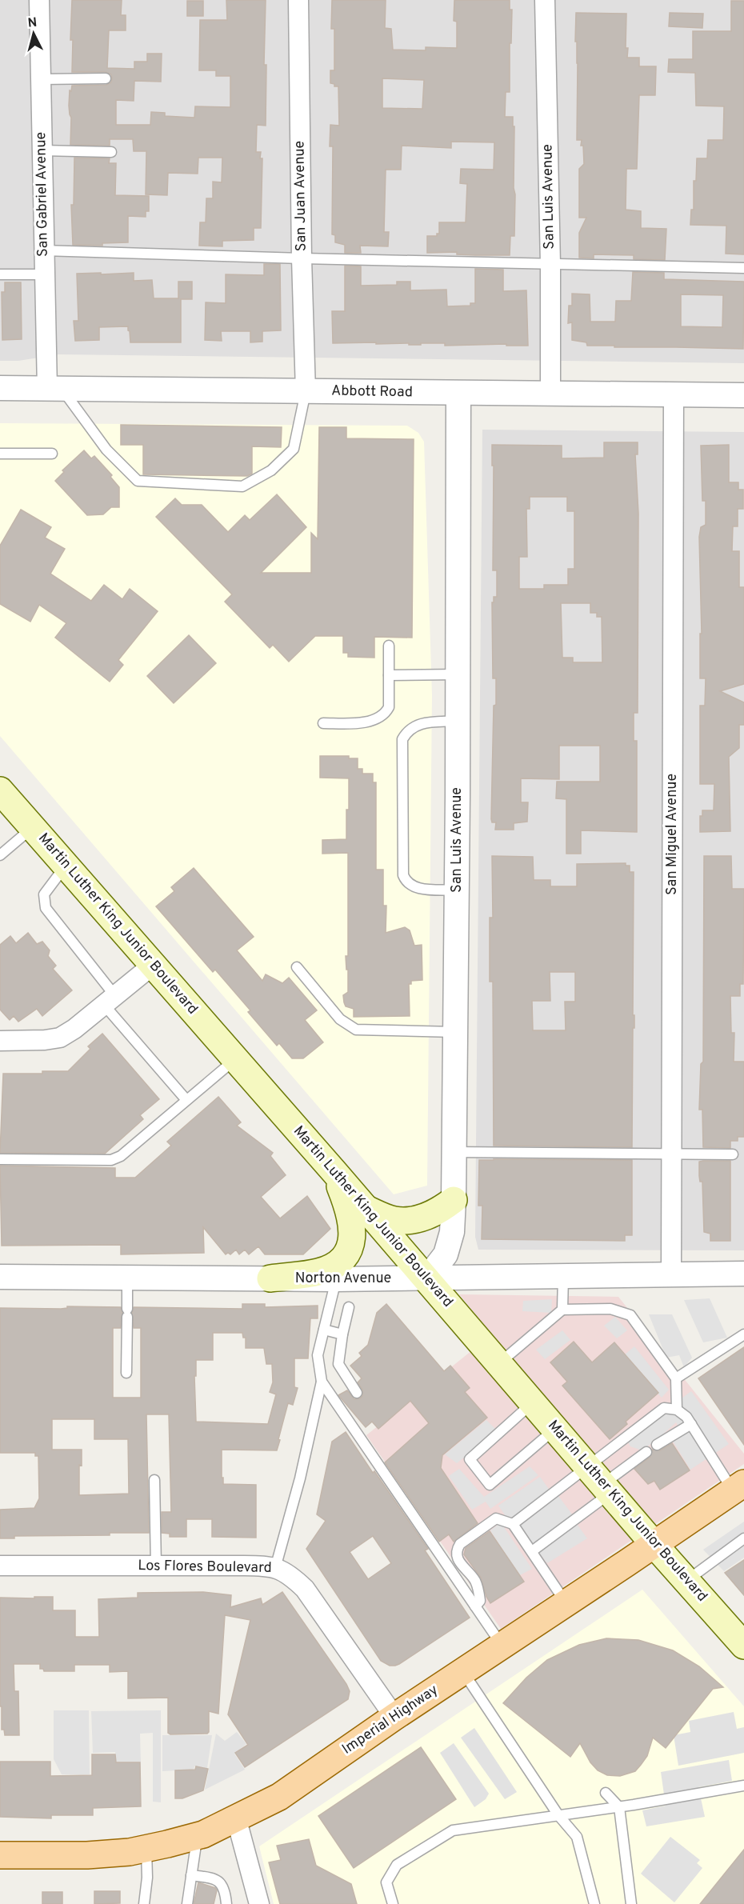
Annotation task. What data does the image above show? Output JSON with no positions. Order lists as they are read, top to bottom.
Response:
{
  "streets": {
    "main road": ["Martin Luther King Junior Boulevard", "Imperial Highway"],
    "street": [
      "San Gabriel Avenue",
      "San Juan Avenue",
      "San Luis Avenue",
      "Abbott Road",
      "San Miguel Avenue",
      "Norton Avenue",
      "Los Flores Boulevard"
    ]
  },
  "crossings": [
    ["San Gabriel Avenue", "Abbott Road"],
    ["San Juan Avenue", "Abbott Road"],
    ["San Luis Avenue", "Abbott Road"],
    ["San Luis Avenue", "Martin Luther King Junior Boulevard"],
    ["San Luis Avenue", "Norton Avenue"],
    ["Abbott Road", "San Miguel Avenue"],
    ["San Miguel Avenue", "Norton Avenue"],
    ["Martin Luther King Junior Boulevard", "Norton Avenue"],
    ["Martin Luther King Junior Boulevard", "Imperial Highway"],
    ["Los Flores Boulevard", "Imperial Highway"]
  ],
  "north": "top"
}
